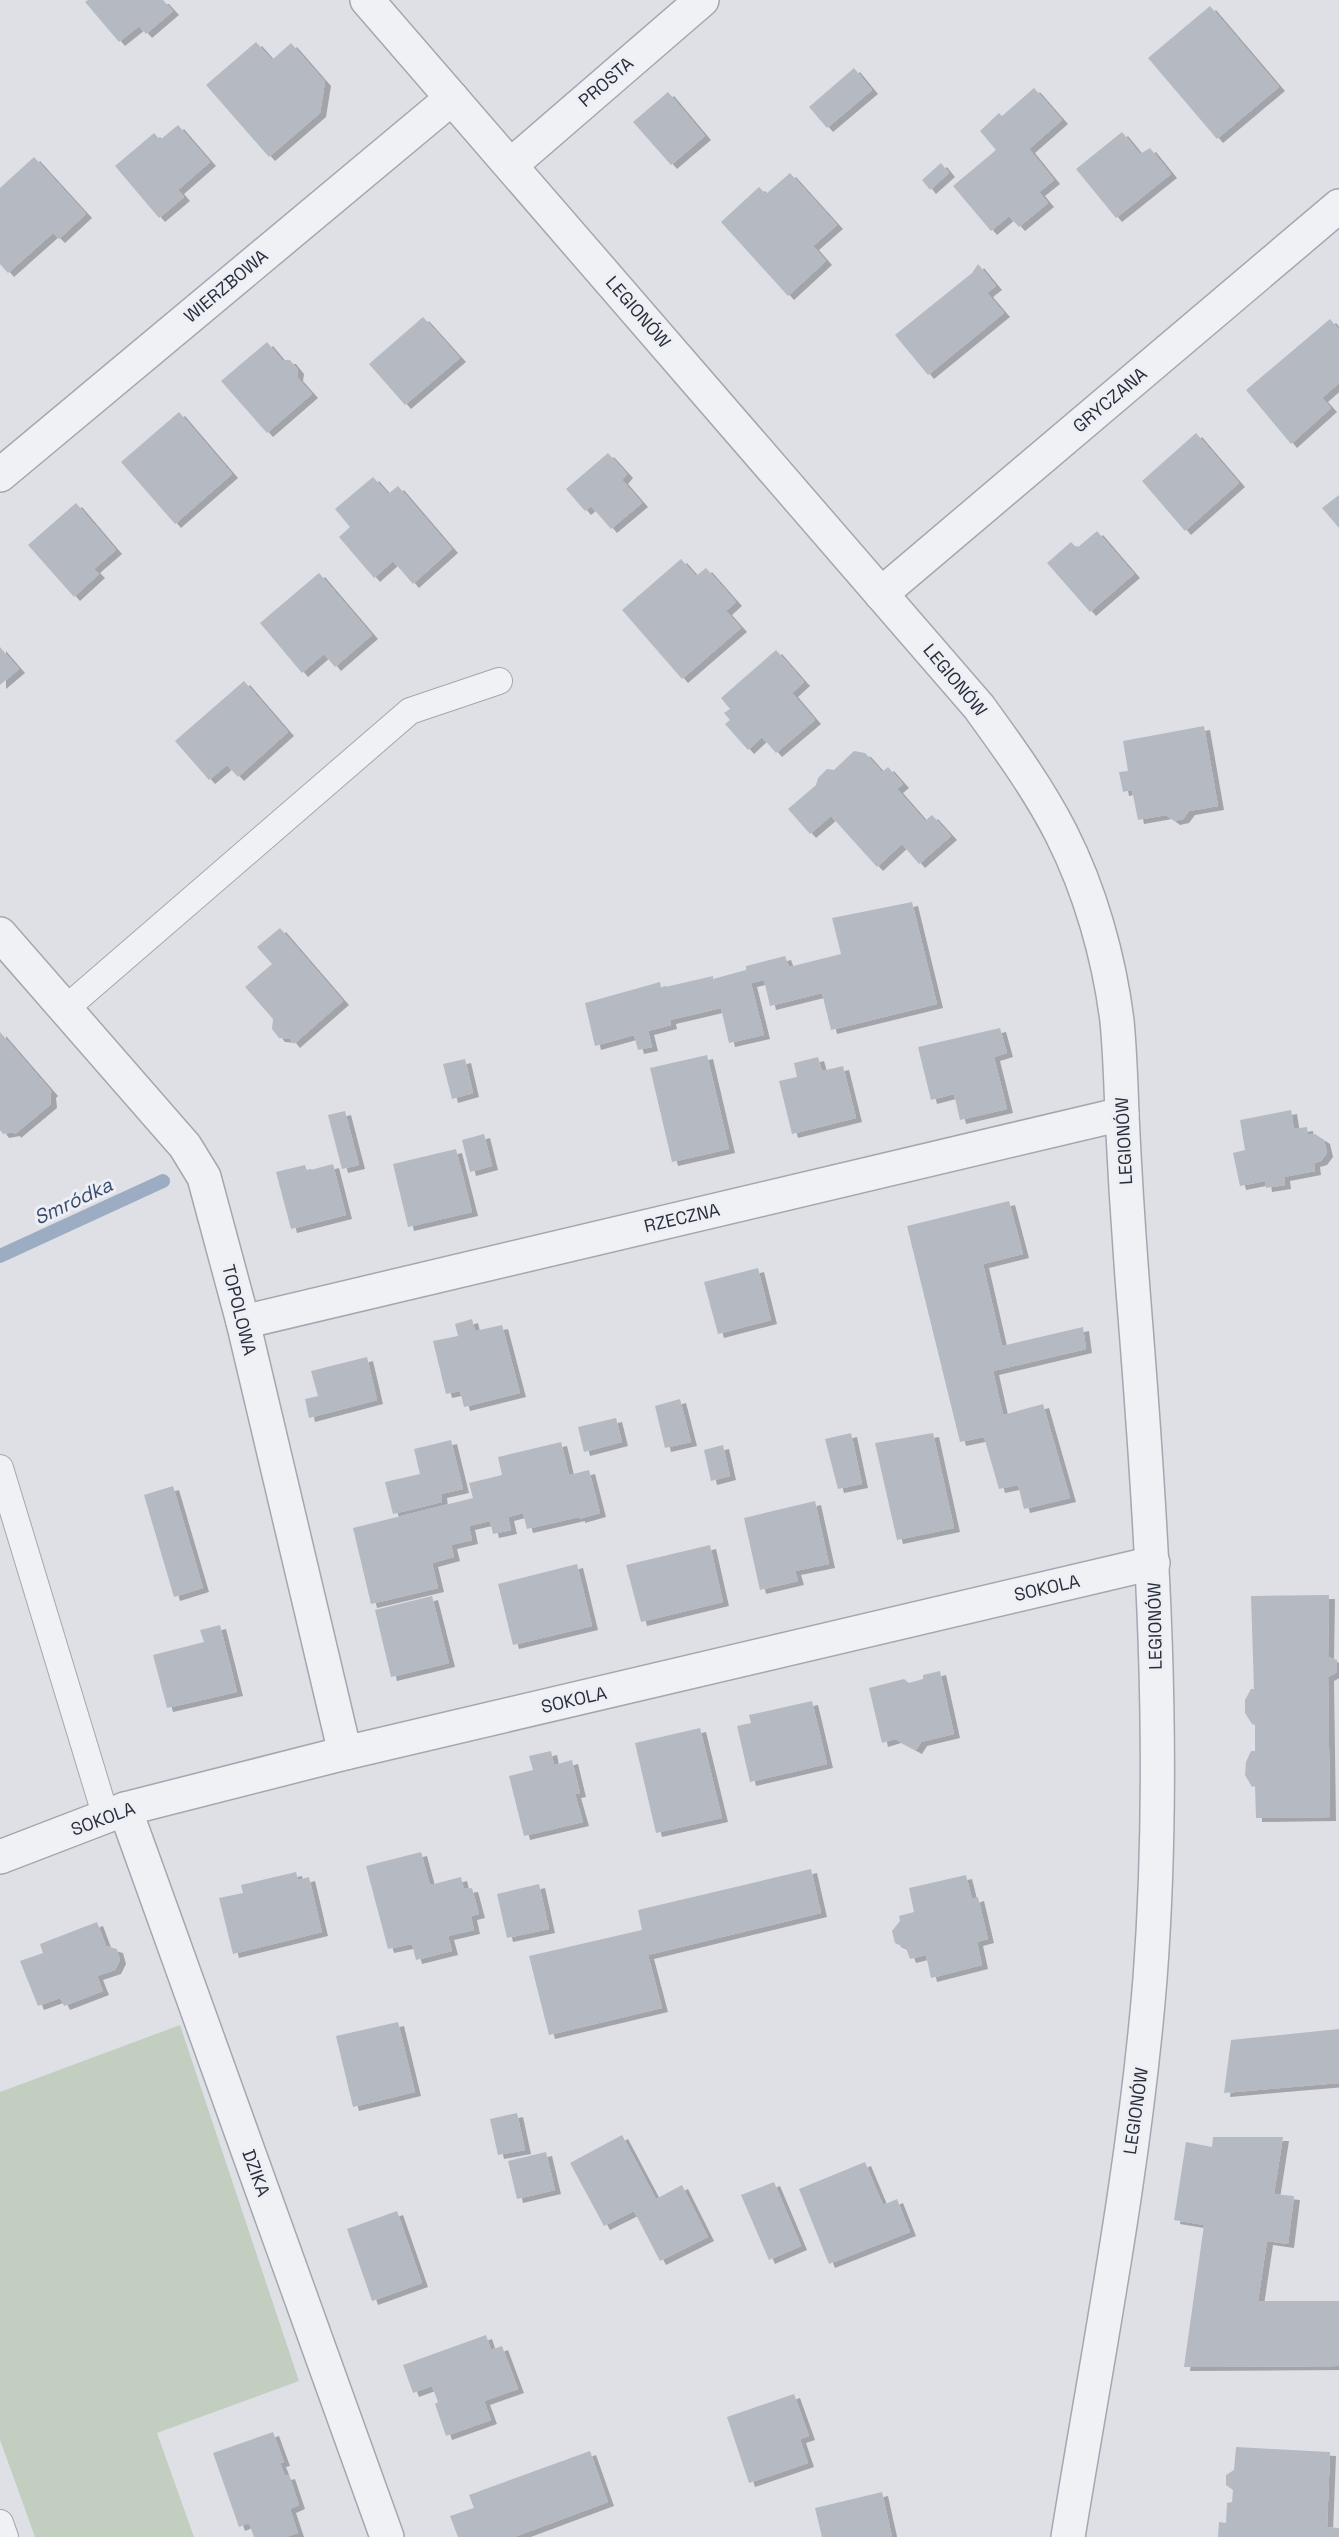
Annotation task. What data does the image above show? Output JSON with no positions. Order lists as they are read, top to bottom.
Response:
{
  "streets": {
    "street": [
      "PROSTA",
      "WIERZBOWA",
      "LEGIONÓW",
      "GRYCZANA",
      "RZECZNA",
      "TOPOLOWA",
      "SOKOLA",
      "DZIKA"
    ]
  },
  "crossings": [
    ["PROSTA", "LEGIONÓW"],
    ["WIERZBOWA", "LEGIONÓW"],
    ["LEGIONÓW", "GRYCZANA"],
    ["LEGIONÓW", "RZECZNA"],
    ["LEGIONÓW", "SOKOLA"],
    ["RZECZNA", "TOPOLOWA"],
    ["TOPOLOWA", "SOKOLA"],
    ["SOKOLA", "DZIKA"]
  ],
  "water": ["Smródka"]
}
